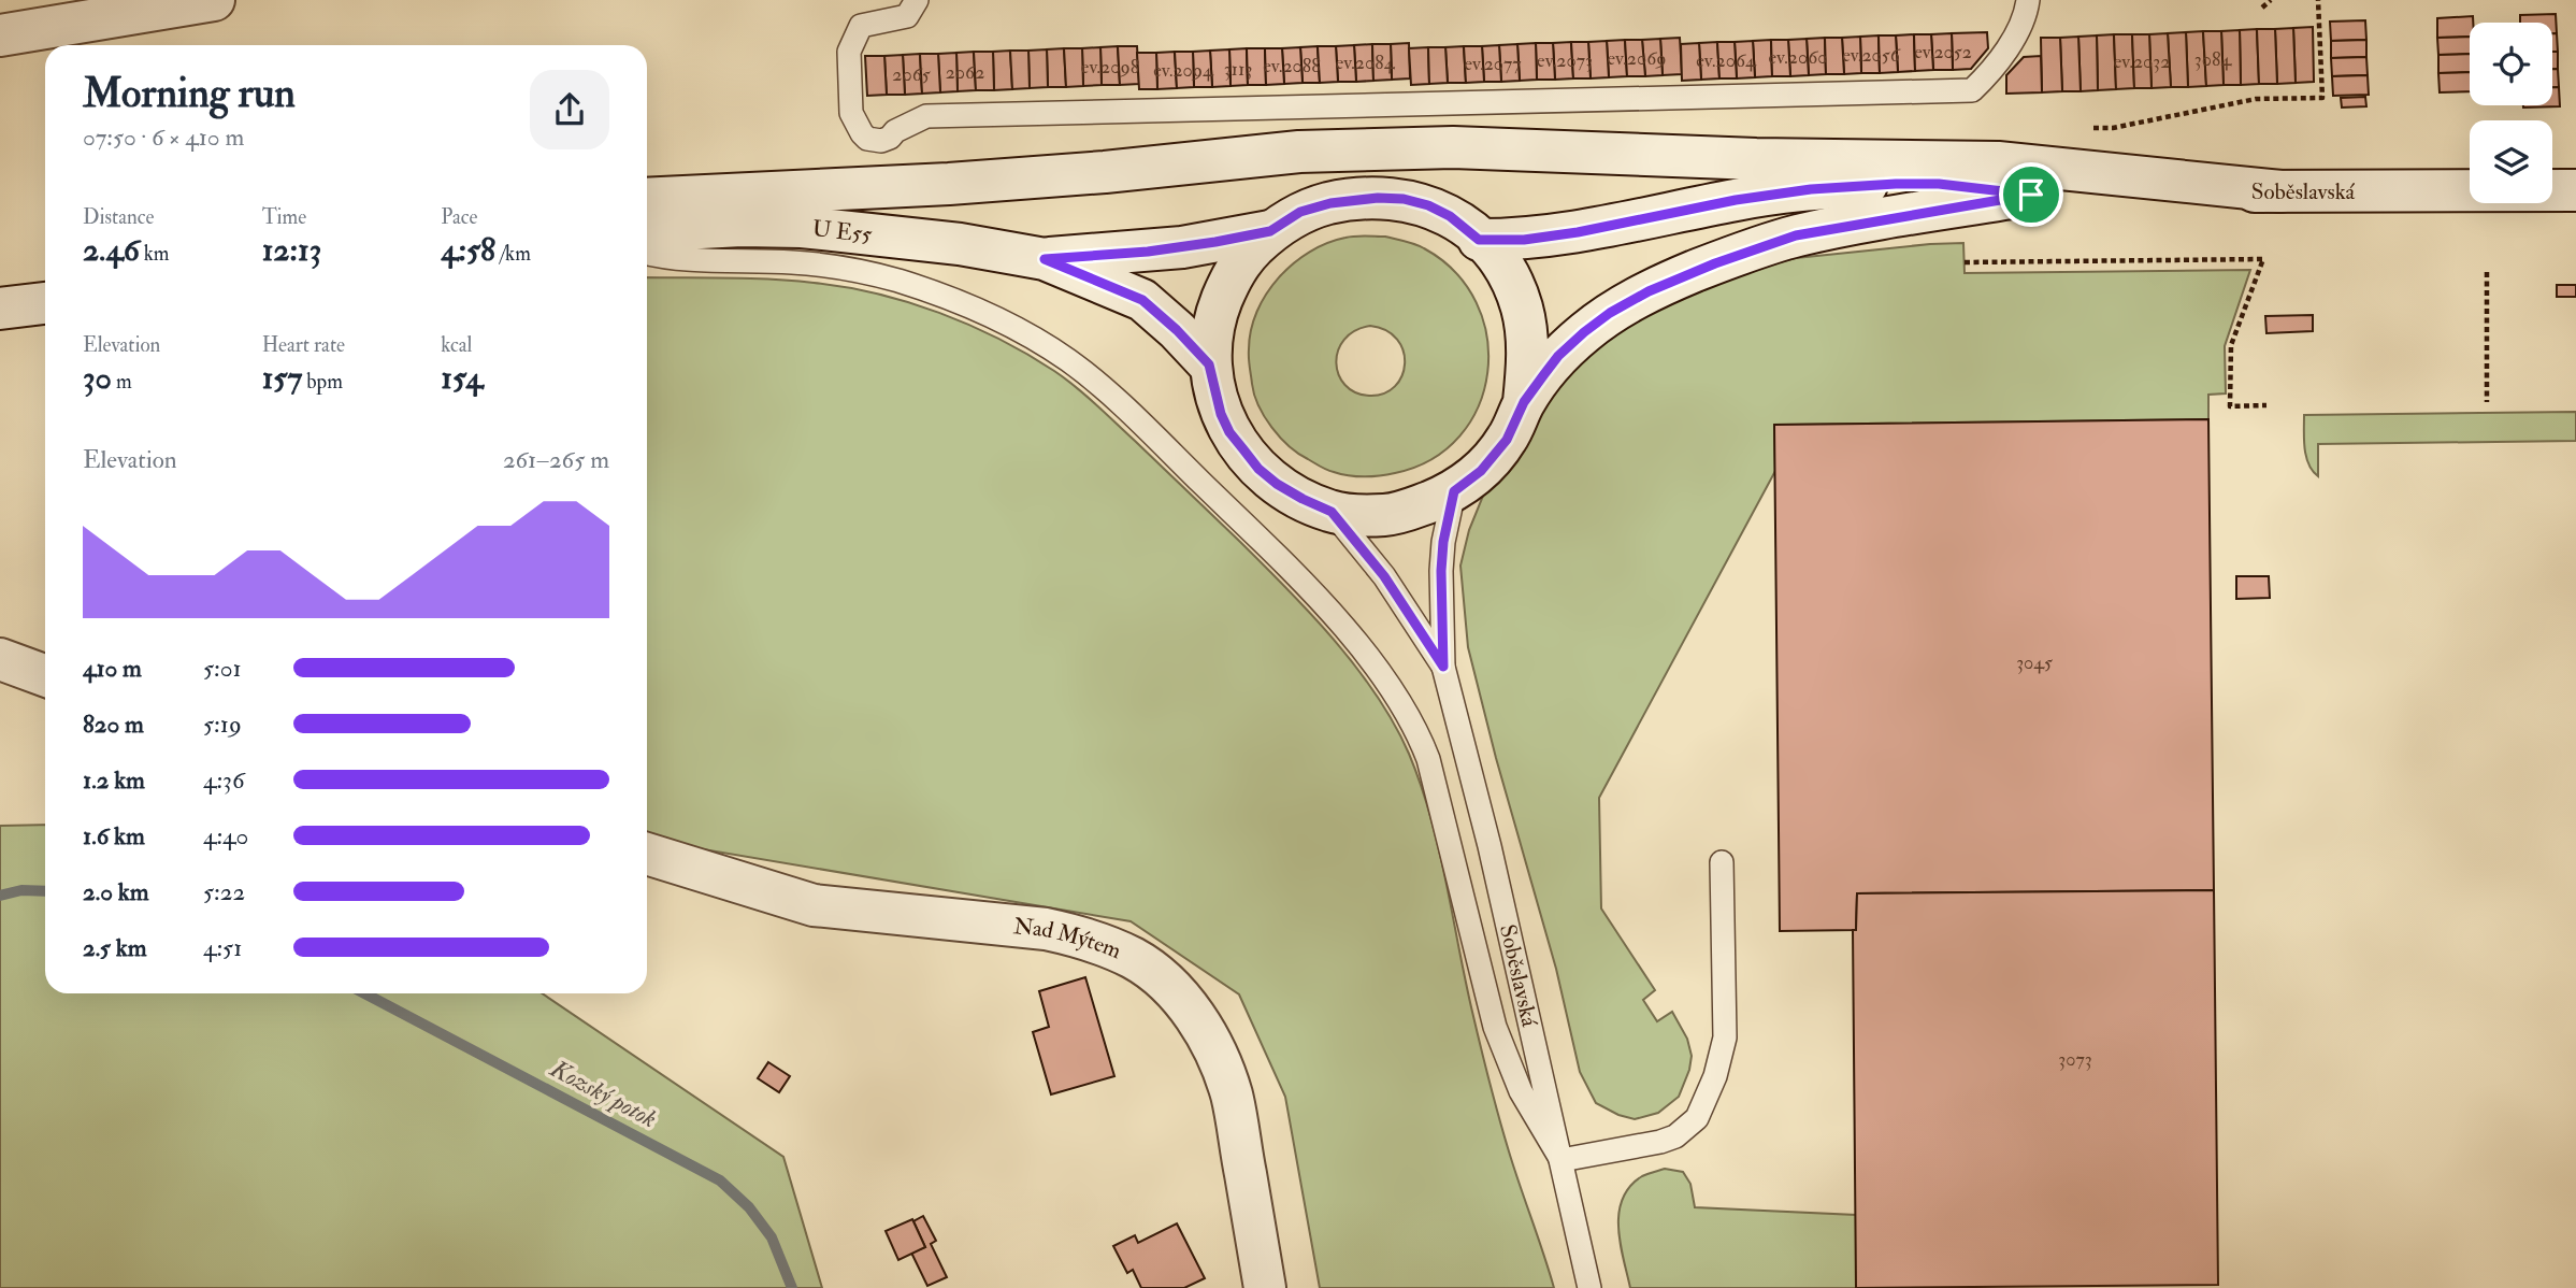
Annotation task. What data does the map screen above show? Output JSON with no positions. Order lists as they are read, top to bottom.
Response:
{
  "streets": {
    "main road": ["Soběslavská", "U E55", "Nad Mýtem"]
  },
  "water": ["Kozský potok"],
  "house_numbers": [
    "ev.2052",
    "ev.2056",
    "ev.2060",
    "ev.2069",
    "3084",
    "ev.2073",
    "ev.2064",
    "ev.2032",
    "ev.2084",
    "ev.2077",
    "ev.2088",
    "ev.2098",
    "3113",
    "ev.2094",
    "2062",
    "2065",
    "3045",
    "3073"
  ],
  "page": {
    "heading": ["Morning run", "07:50 · 6 × 410 m"],
    "stats": [
      ["Distance", "2.46 km"],
      ["Time", "12:13"],
      ["Pace", "4:58 /km"],
      ["Elevation", "30 m"],
      ["Heart rate", "157 bpm"],
      ["kcal", "154"]
    ],
    "chart": ["Elevation", "261–265 m"],
    "list": [
      {
        "name": "410 m",
        "note": "5:01"
      },
      {
        "name": "820 m",
        "note": "5:19"
      },
      {
        "name": "1.2 km",
        "note": "4:36"
      },
      {
        "name": "1.6 km",
        "note": "4:40"
      },
      {
        "name": "2.0 km",
        "note": "5:22"
      },
      {
        "name": "2.5 km",
        "note": "4:51"
      }
    ]
  }
}
